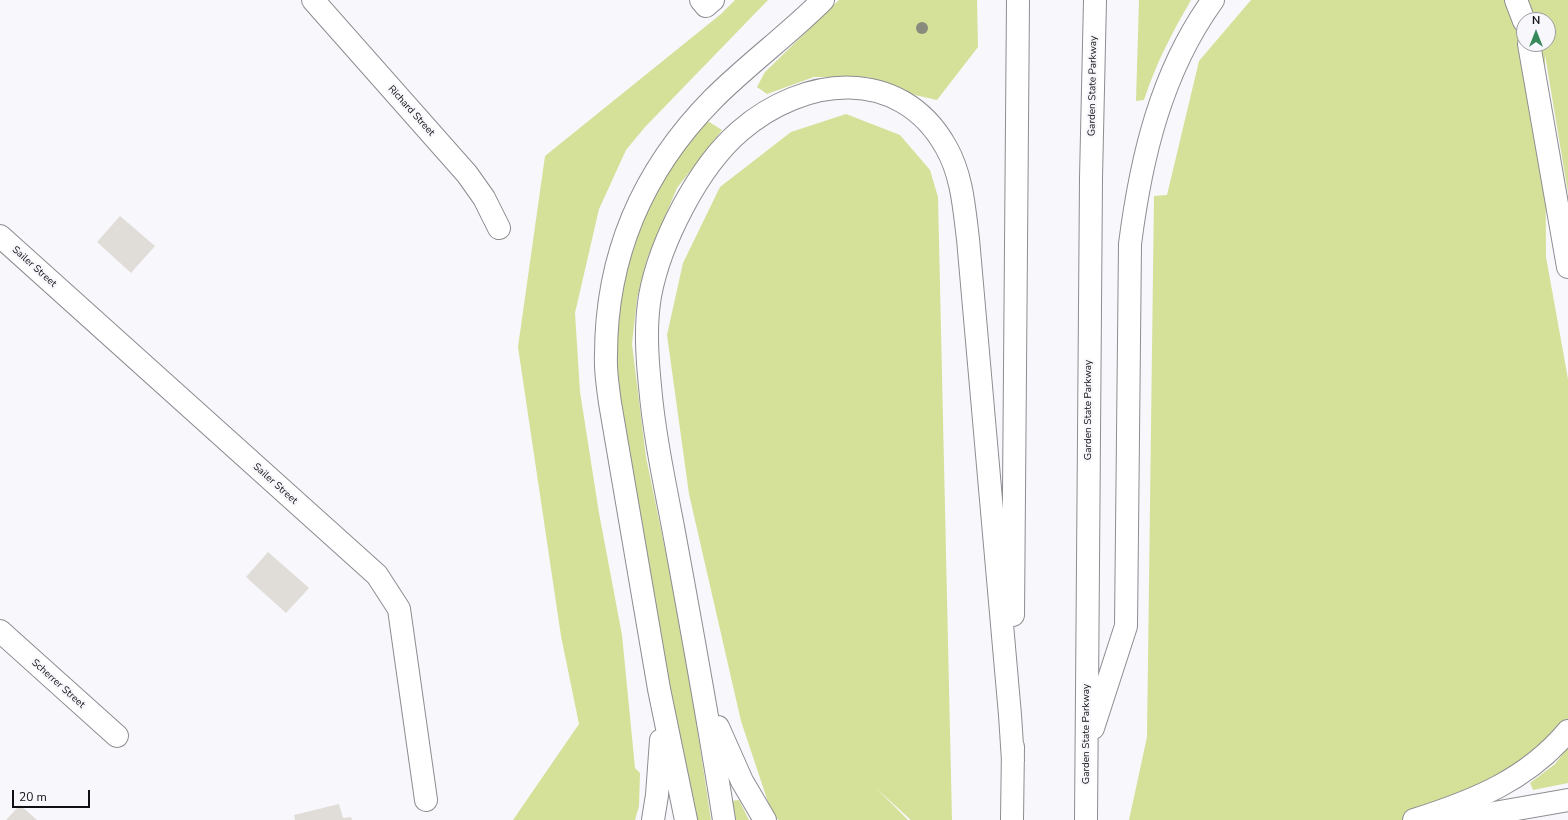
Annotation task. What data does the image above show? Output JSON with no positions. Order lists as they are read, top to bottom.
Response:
{
  "streets": {
    "main road": [
      "Garden State Parkway",
      "Richard Street",
      "Sailer Street",
      "Scherrer Street"
    ]
  },
  "scale_bar": "20 m",
  "north": "top"
}
